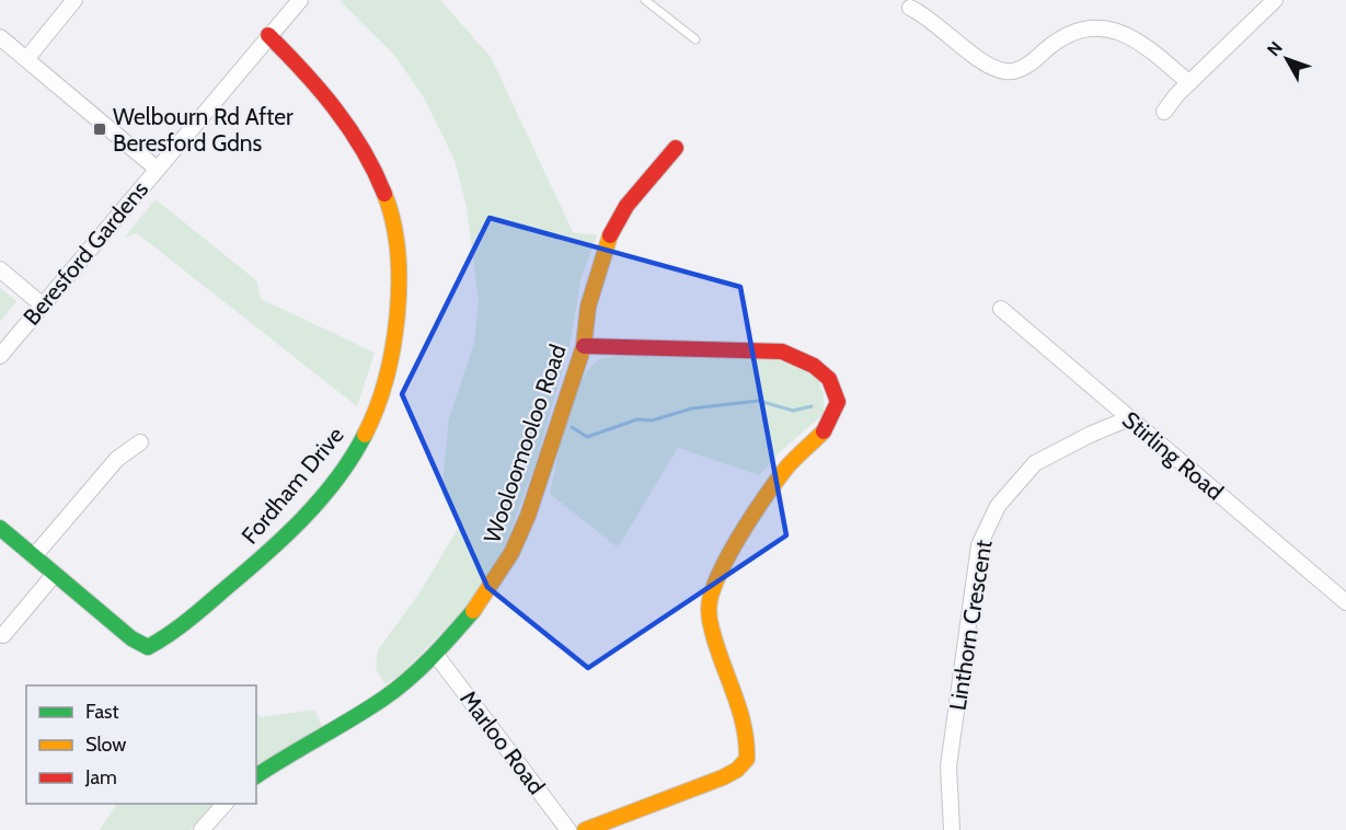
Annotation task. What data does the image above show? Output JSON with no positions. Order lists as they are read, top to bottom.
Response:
{
  "streets": {
    "street": [
      "Beresford Gardens",
      "Wooloomooloo Road",
      "Stirling Road",
      "Fordham Drive",
      "Linthorn Crescent",
      "Marloo Road"
    ]
  },
  "crossings": [
    ["Beresford Gardens", "Fordham Drive"],
    ["Wooloomooloo Road", "Marloo Road"],
    ["Stirling Road", "Linthorn Crescent"]
  ],
  "places": {
    "transit": ["Welbourn Rd After Beresford Gdns"]
  },
  "legend": ["Fast", "Slow", "Jam"],
  "north": "top left"
}
